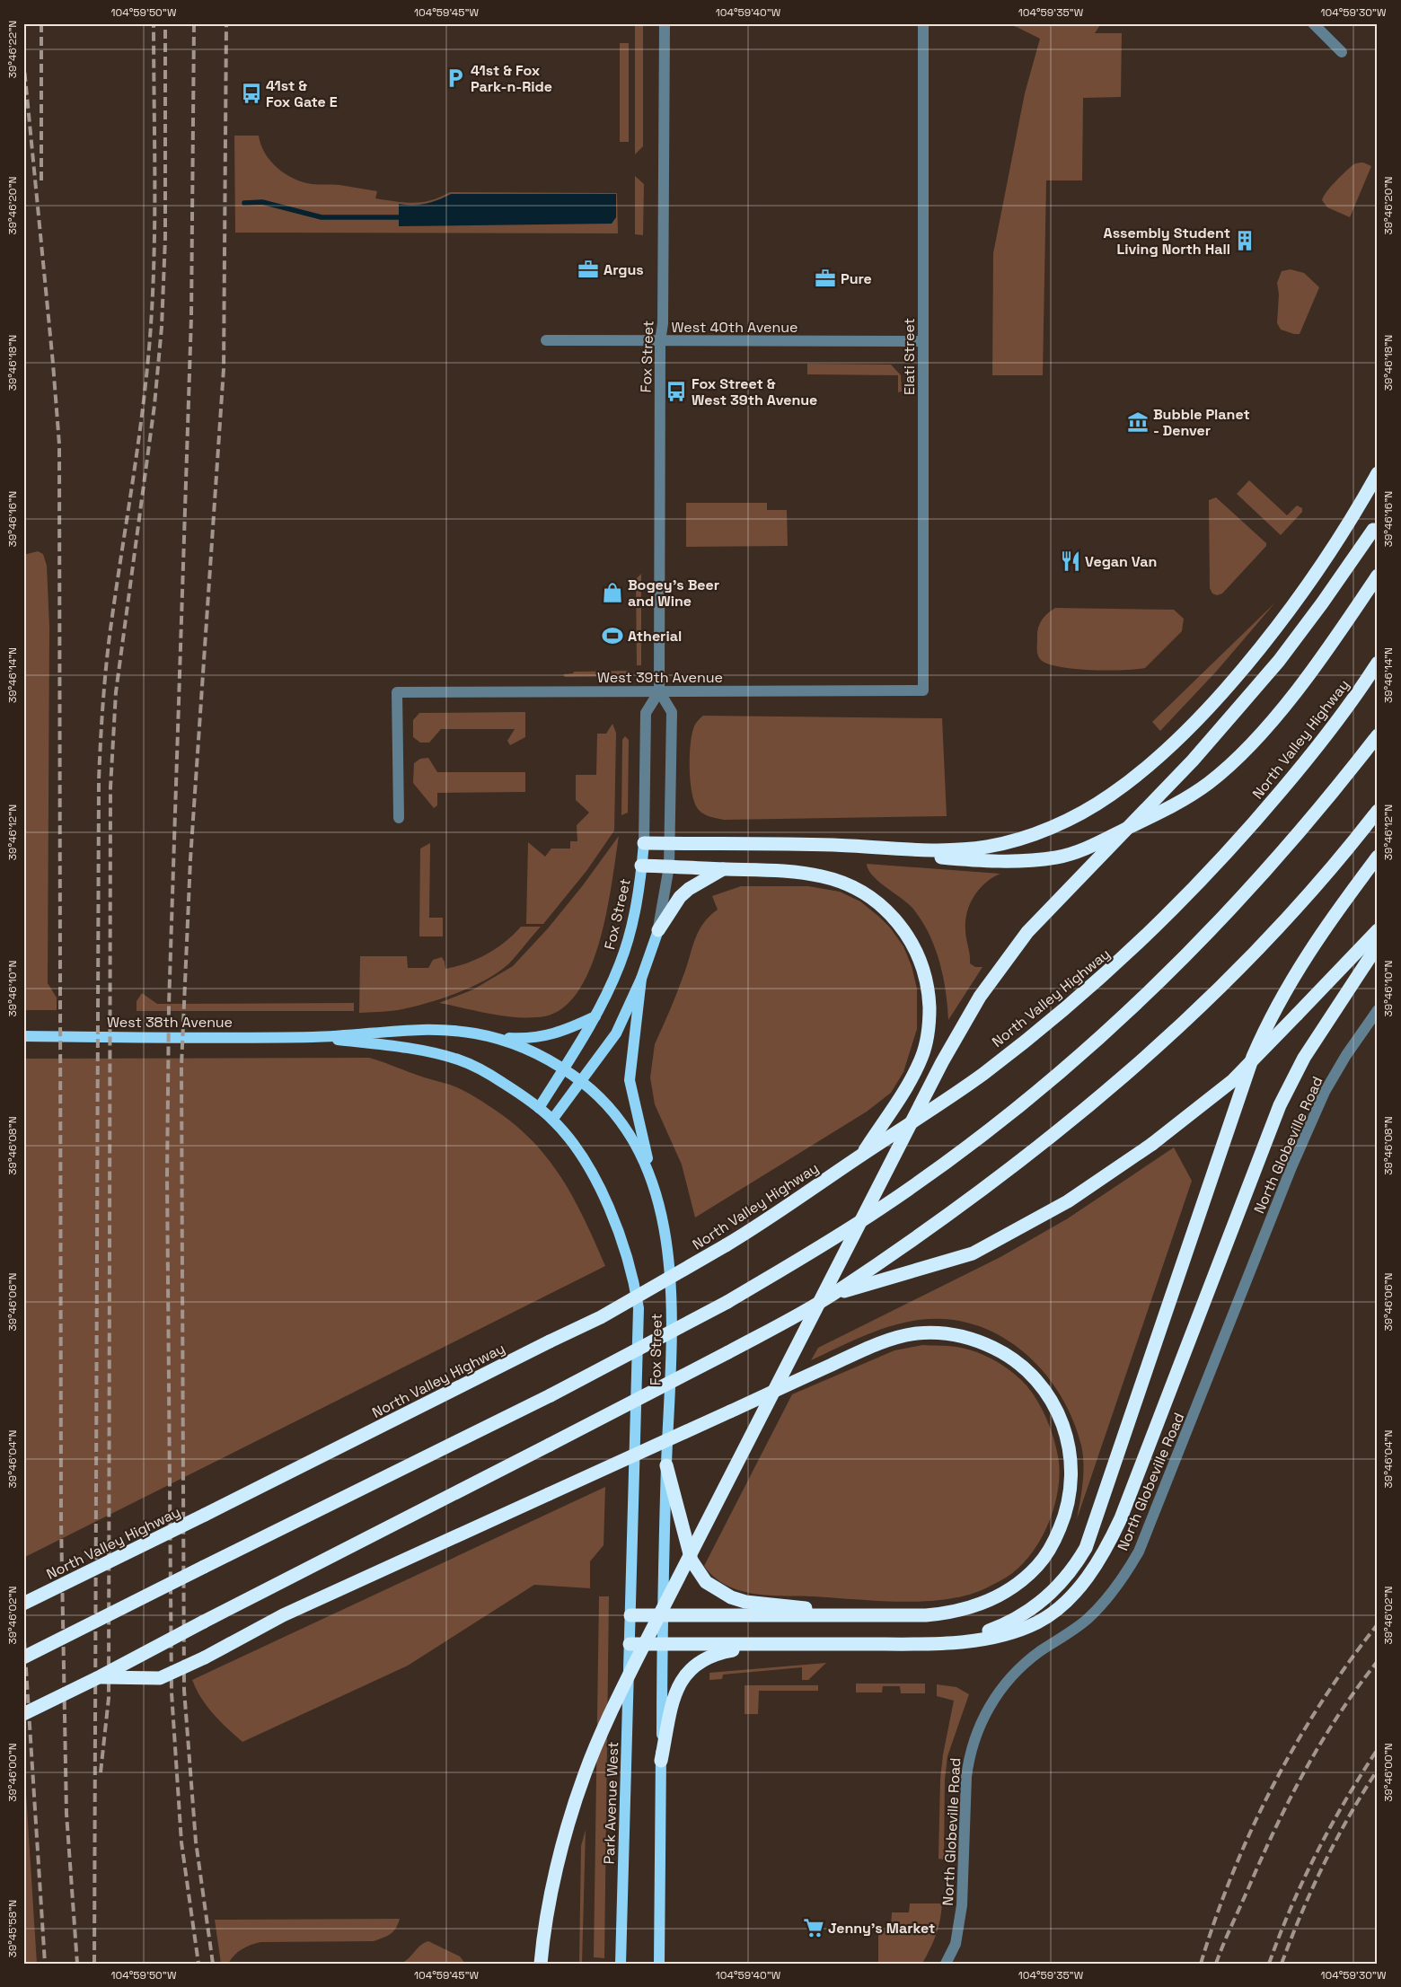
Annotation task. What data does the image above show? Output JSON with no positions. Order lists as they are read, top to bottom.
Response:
{
  "streets": {
    "highway": ["North Valley Highway"],
    "main road": ["Fox Street", "West 38th Avenue", "Park Avenue West"],
    "street": [
      "West 40th Avenue",
      "Elati Street",
      "West 39th Avenue",
      "North Globeville Road"
    ]
  },
  "crossings": [
    ["West 40th Avenue", "Fox Street"],
    ["West 40th Avenue", "Elati Street"],
    ["Fox Street", "West 39th Avenue"],
    ["Fox Street", "West 38th Avenue"],
    ["Fox Street", "Park Avenue West"],
    ["Elati Street", "West 39th Avenue"]
  ],
  "places": {
    "parking": ["41st & Fox Park-n-Ride"],
    "bus stop": ["41st & Fox Gate E", "Fox Street & West 39th Avenue"],
    "building": ["Assembly Student Living North Hall"],
    "office": ["Argus", "Pure"],
    "museum": ["Bubble Planet - Denver"],
    "restaurant": ["Vegan Van"],
    "shop": ["Bogey's Beer and Wine"],
    "sports": ["Atherial"],
    "supermarket": ["Jenny's Market"]
  },
  "coordinates": [
    "104°59'50\"W",
    "104°59'45\"W",
    "104°59'40\"W",
    "104°59'35\"W",
    "104°59'30\"W",
    "39°46'22\"N",
    "39°46'20\"N",
    "39°46'18\"N",
    "39°46'16\"N",
    "39°46'14\"N",
    "39°46'12\"N",
    "39°46'10\"N",
    "39°46'08\"N",
    "39°46'06\"N",
    "39°46'04\"N",
    "39°46'02\"N",
    "39°46'00\"N",
    "39°45'58\"N"
  ]
}
